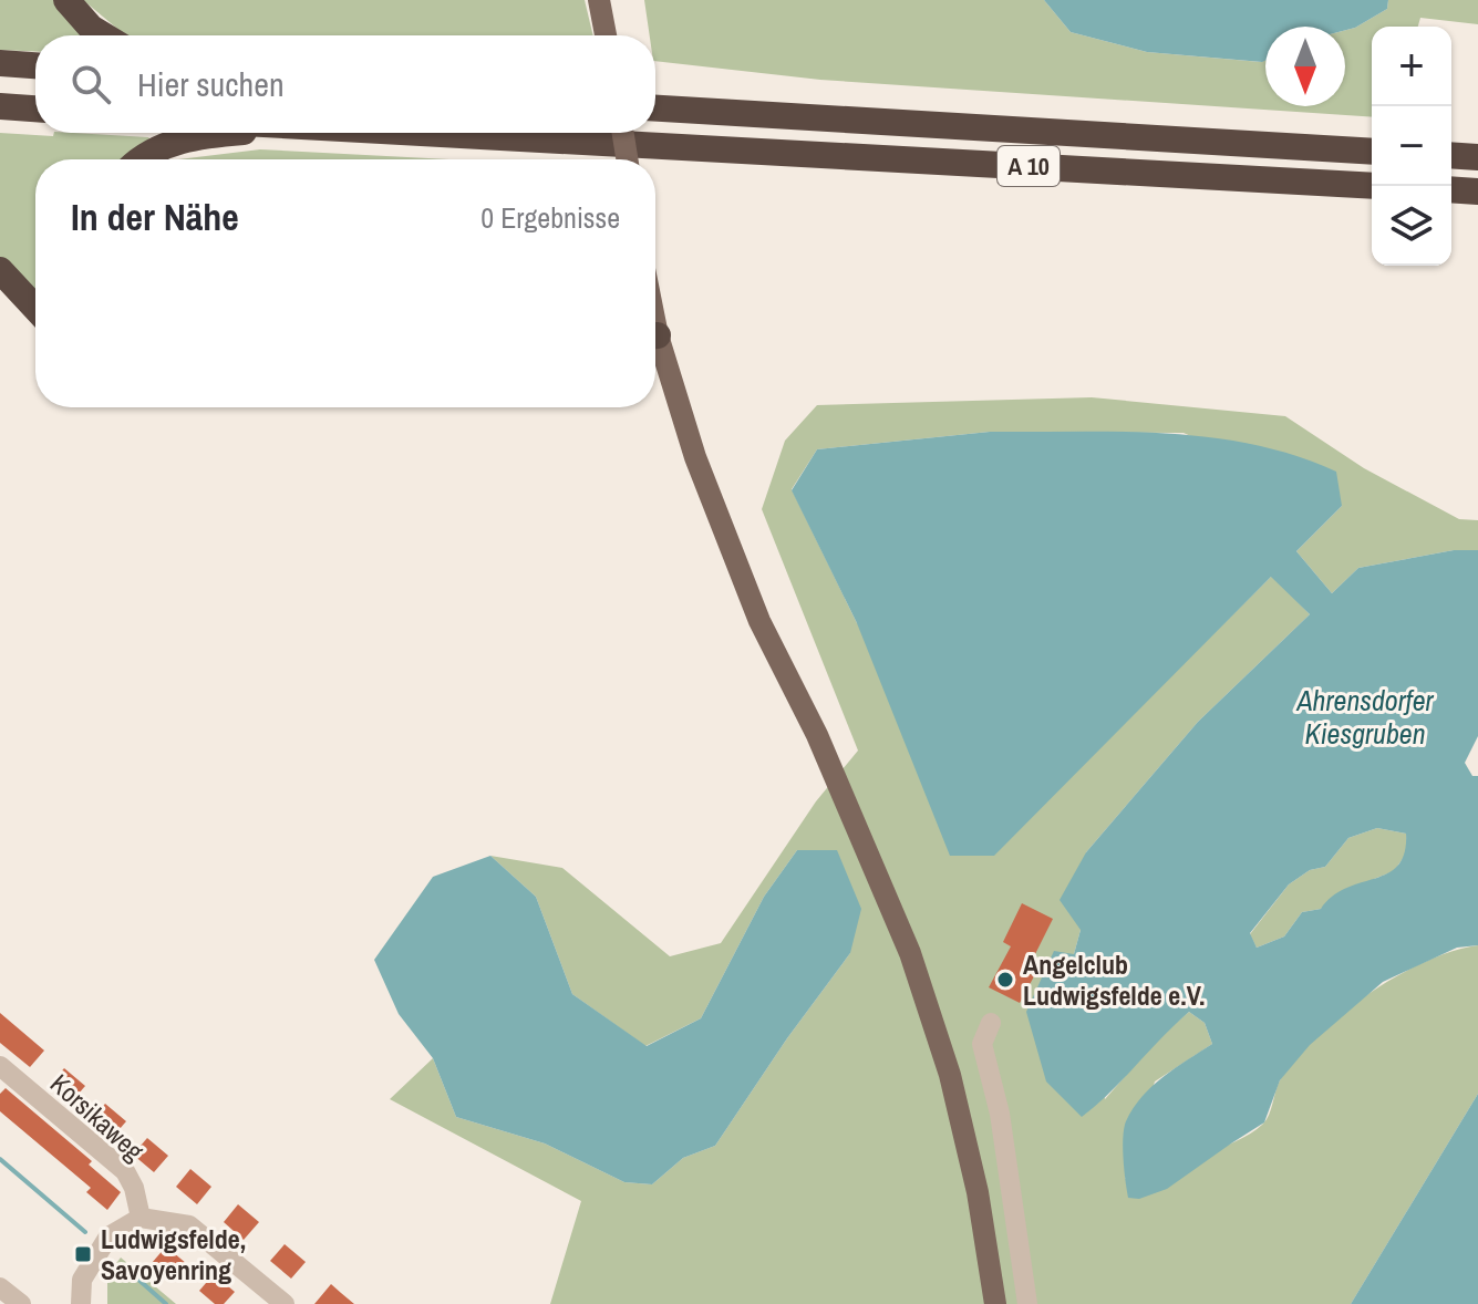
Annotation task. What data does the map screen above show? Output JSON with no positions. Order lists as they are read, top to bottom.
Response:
{
  "streets": {
    "highway": ["A 10"],
    "street": ["Korsikaweg"]
  },
  "water": ["Ahrensdorfer Kiesgruben"],
  "places": {
    "other": ["Angelclub Ludwigsfelde e.V."],
    "transit": ["Ludwigsfelde, Savoyenring"]
  },
  "north": "bottom",
  "page": {
    "map_buttons": ["+", "−"],
    "search": "Hier suchen",
    "heading": ["In der Nähe", "0 Ergebnisse"]
  }
}
